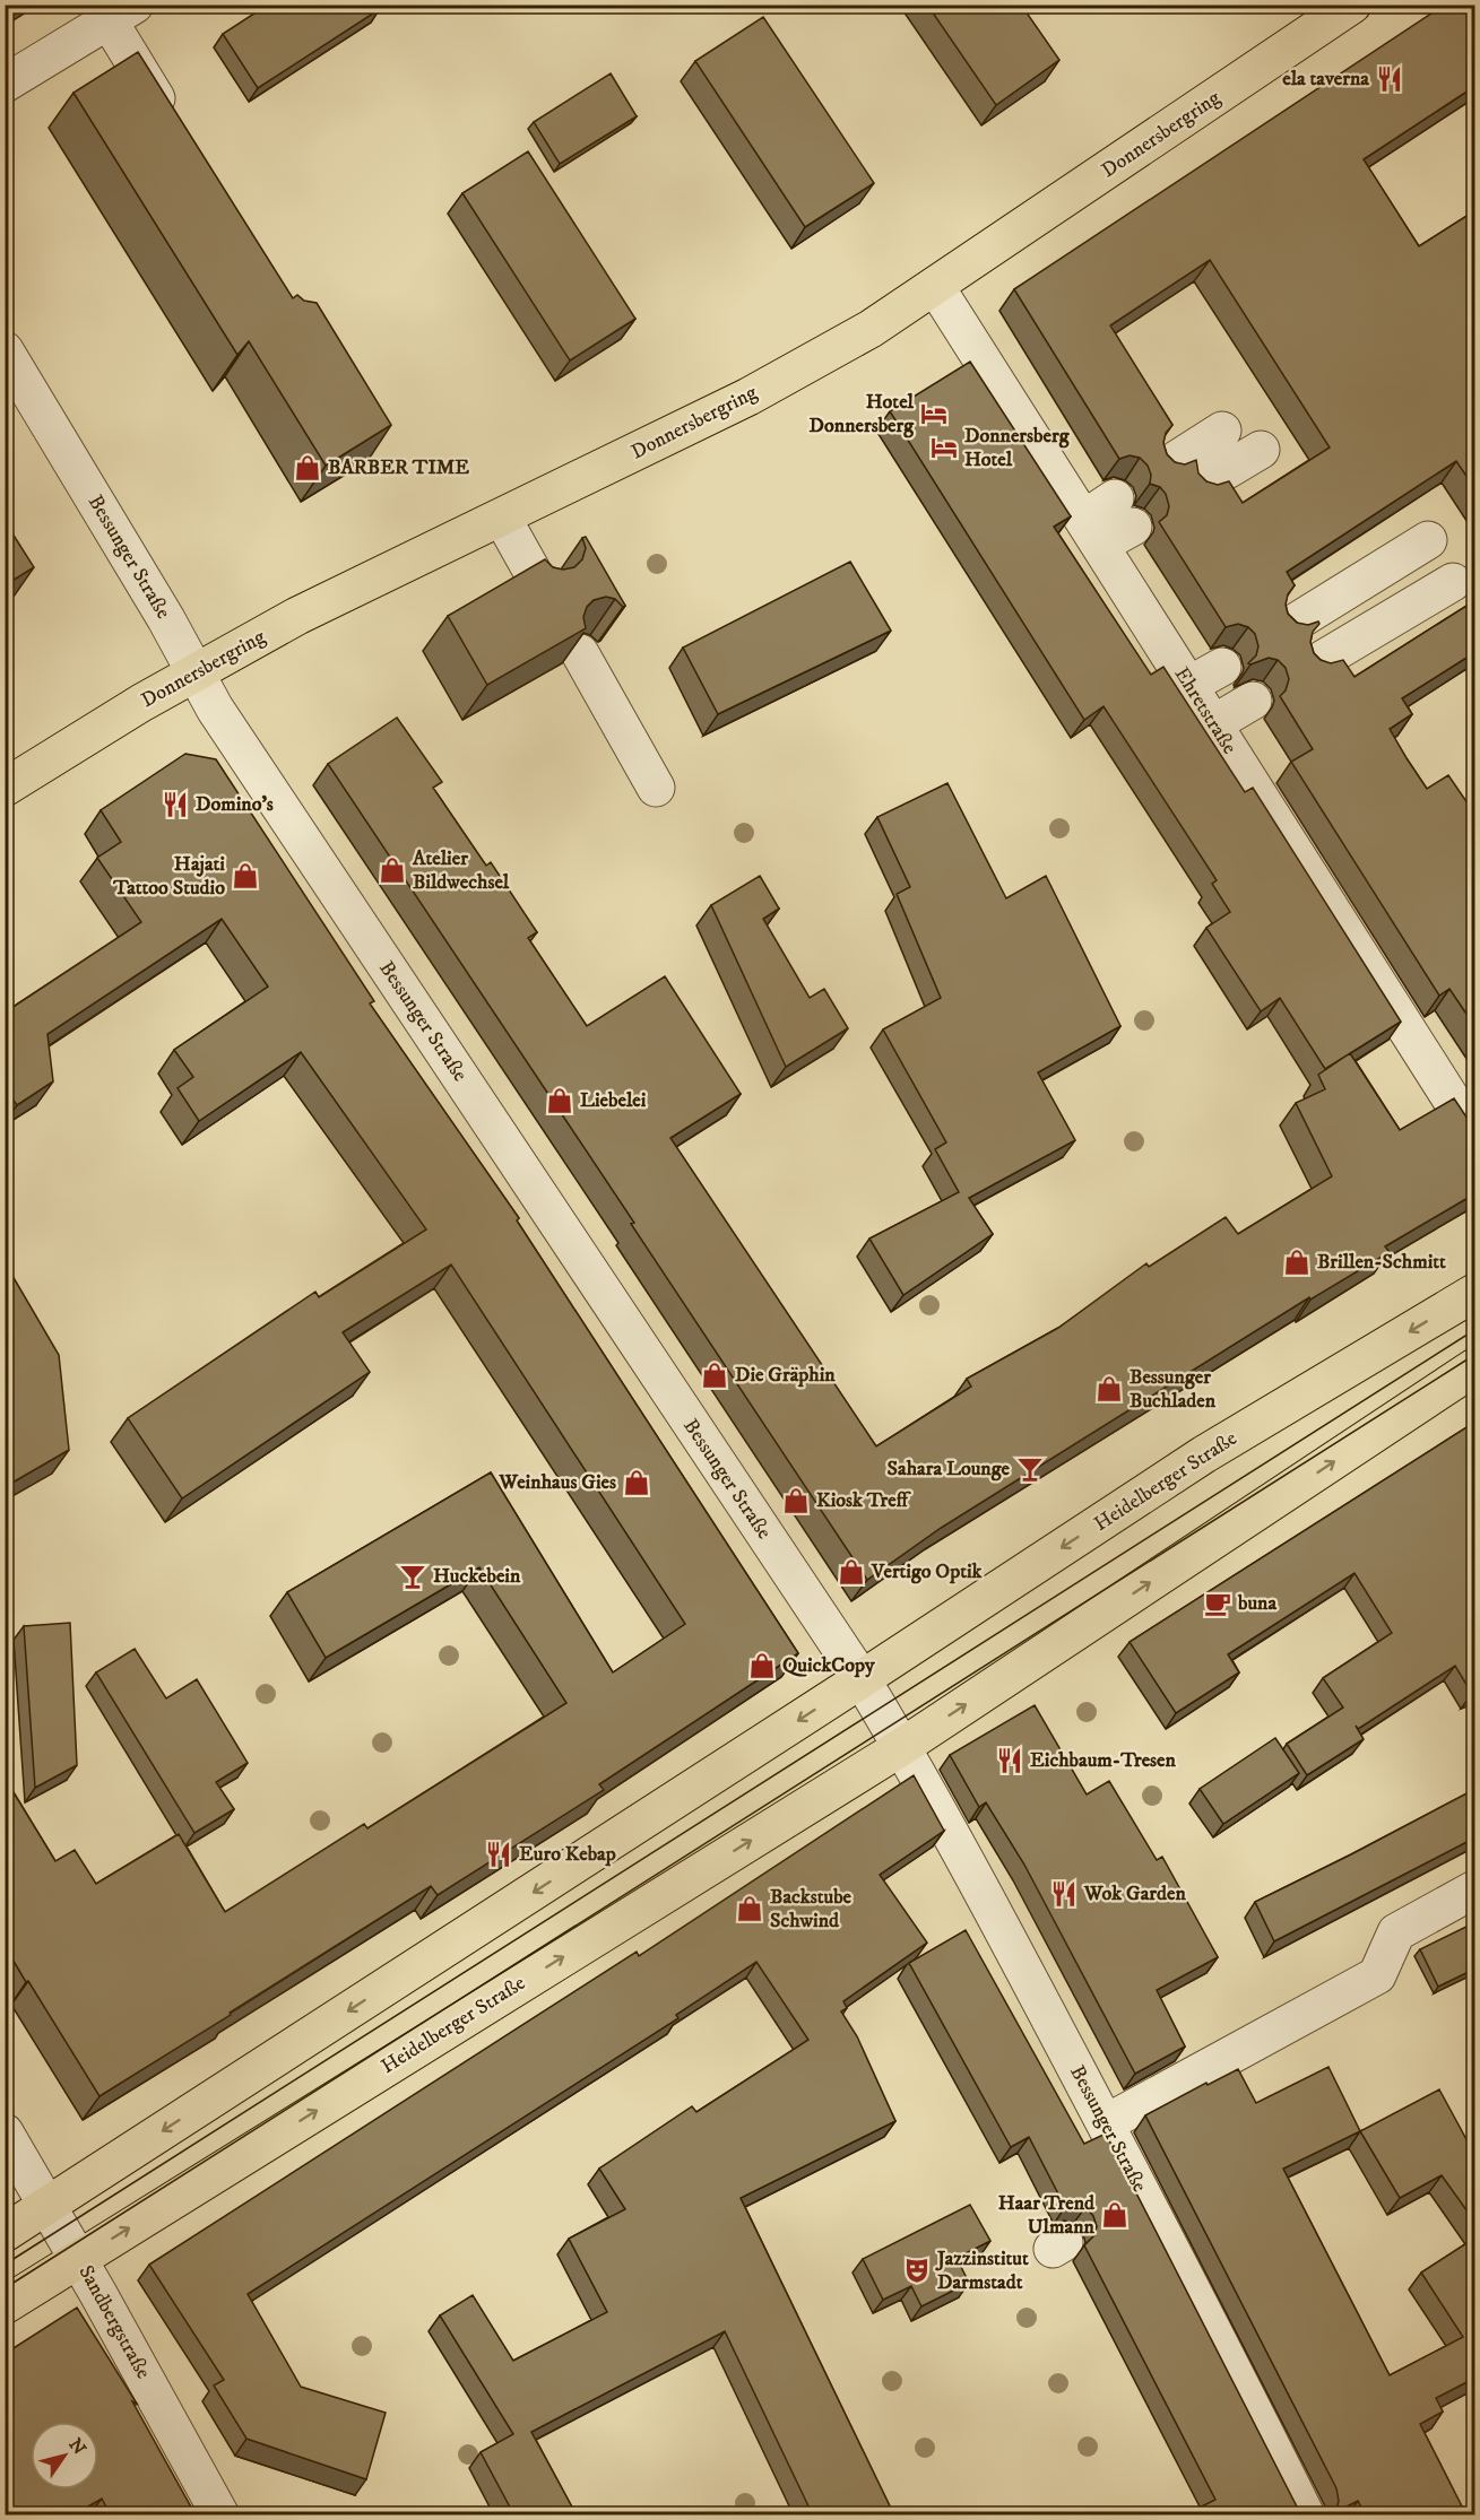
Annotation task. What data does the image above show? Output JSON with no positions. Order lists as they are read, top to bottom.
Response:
{
  "streets": {
    "main road": ["Donnersbergring", "Heidelberger Straße"],
    "street": ["Bessunger Straße", "Ehretstraße", "Sandbergstraße"]
  },
  "crossings": [
    ["Donnersbergring", "Bessunger Straße"],
    ["Donnersbergring", "Ehretstraße"],
    ["Bessunger Straße", "Heidelberger Straße"],
    ["Heidelberger Straße", "Sandbergstraße"]
  ],
  "places": {
    "restaurant": [
      "ela taverna",
      "Domino's",
      "Eichbaum-Tresen",
      "Euro Kebap",
      "Wok Garden"
    ],
    "hotel": ["Hotel Donnersberg", "Donnersberg Hotel"],
    "shop": [
      "BARBER TIME",
      "Atelier Bildwechsel",
      "Hajati Tattoo Studio",
      "Liebelei",
      "Brillen-Schmitt",
      "Die Gräphin",
      "Bessunger Buchladen",
      "Weinhaus Gies",
      "Kiosk Treff",
      "Vertigo Optik",
      "QuickCopy",
      "Backstube Schwind",
      "Haar Trend Ulmann"
    ],
    "bar": ["Sahara Lounge", "Huckebein"],
    "cafe": ["buna"],
    "theatre": ["Jazzinstitut Darmstadt"]
  },
  "north": "top right"
}
